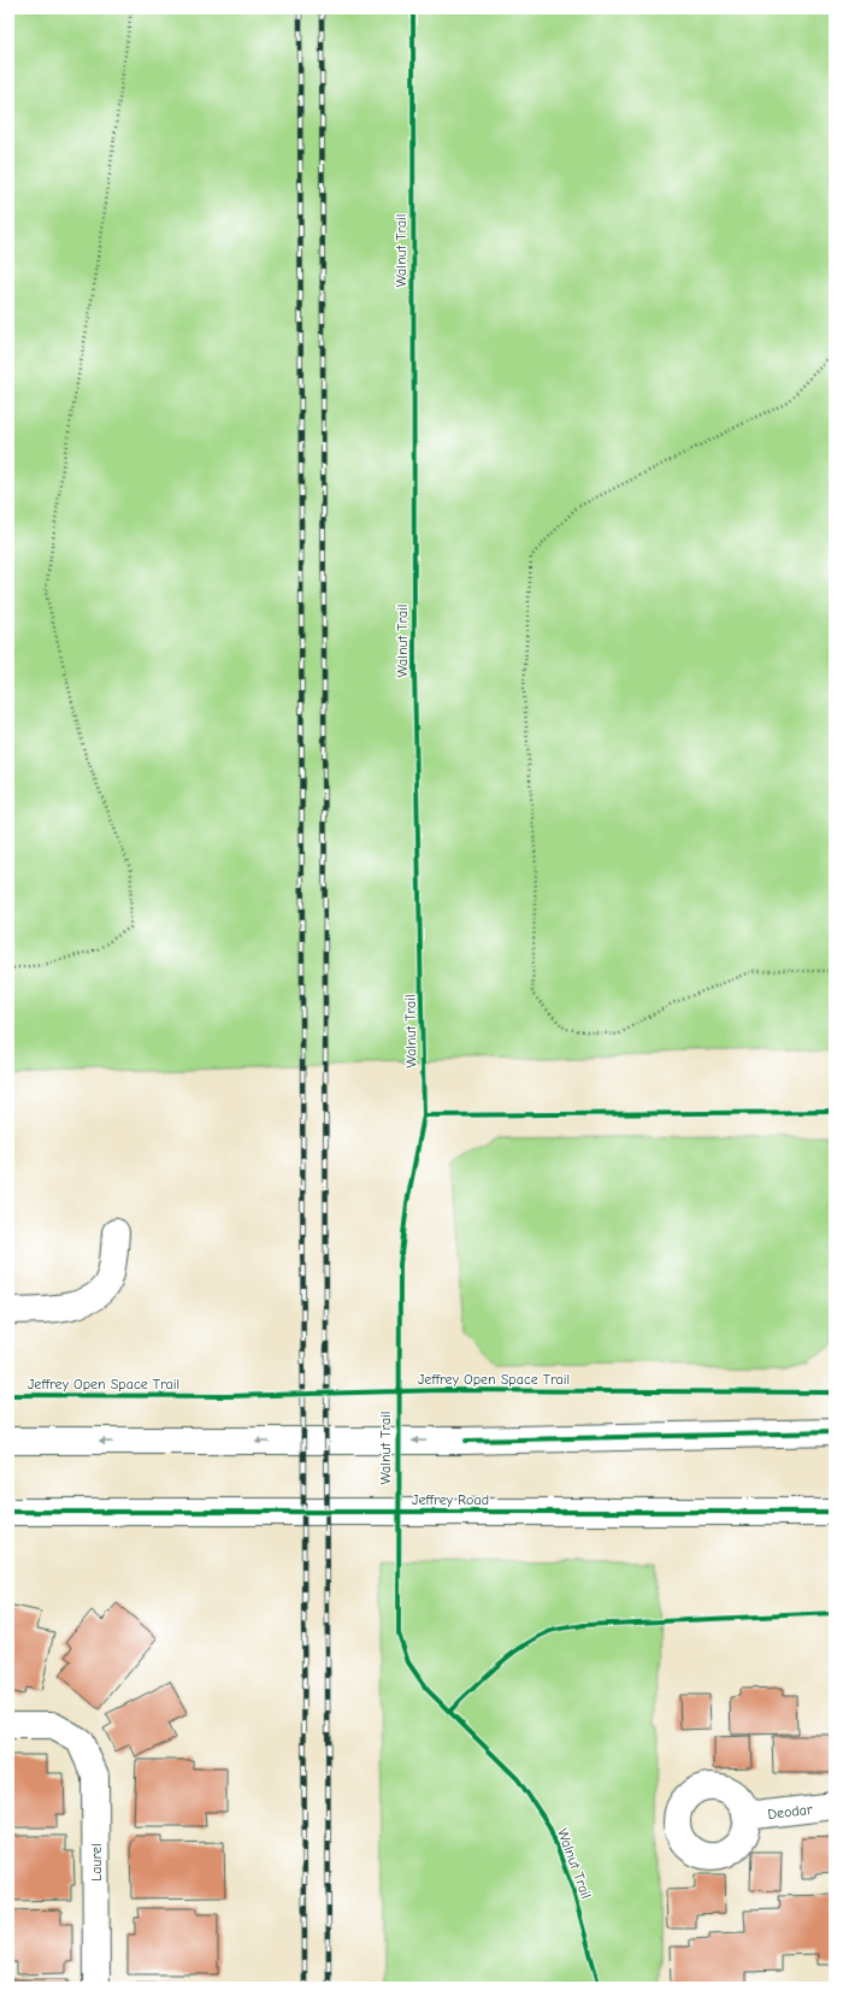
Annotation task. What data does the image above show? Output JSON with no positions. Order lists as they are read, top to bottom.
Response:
{
  "streets": {
    "main road": ["Jeffrey Road", "Deodar", "Laurel"],
    "cycle path": ["Walnut Trail", "Jeffrey Open Space Trail"]
  }
}
